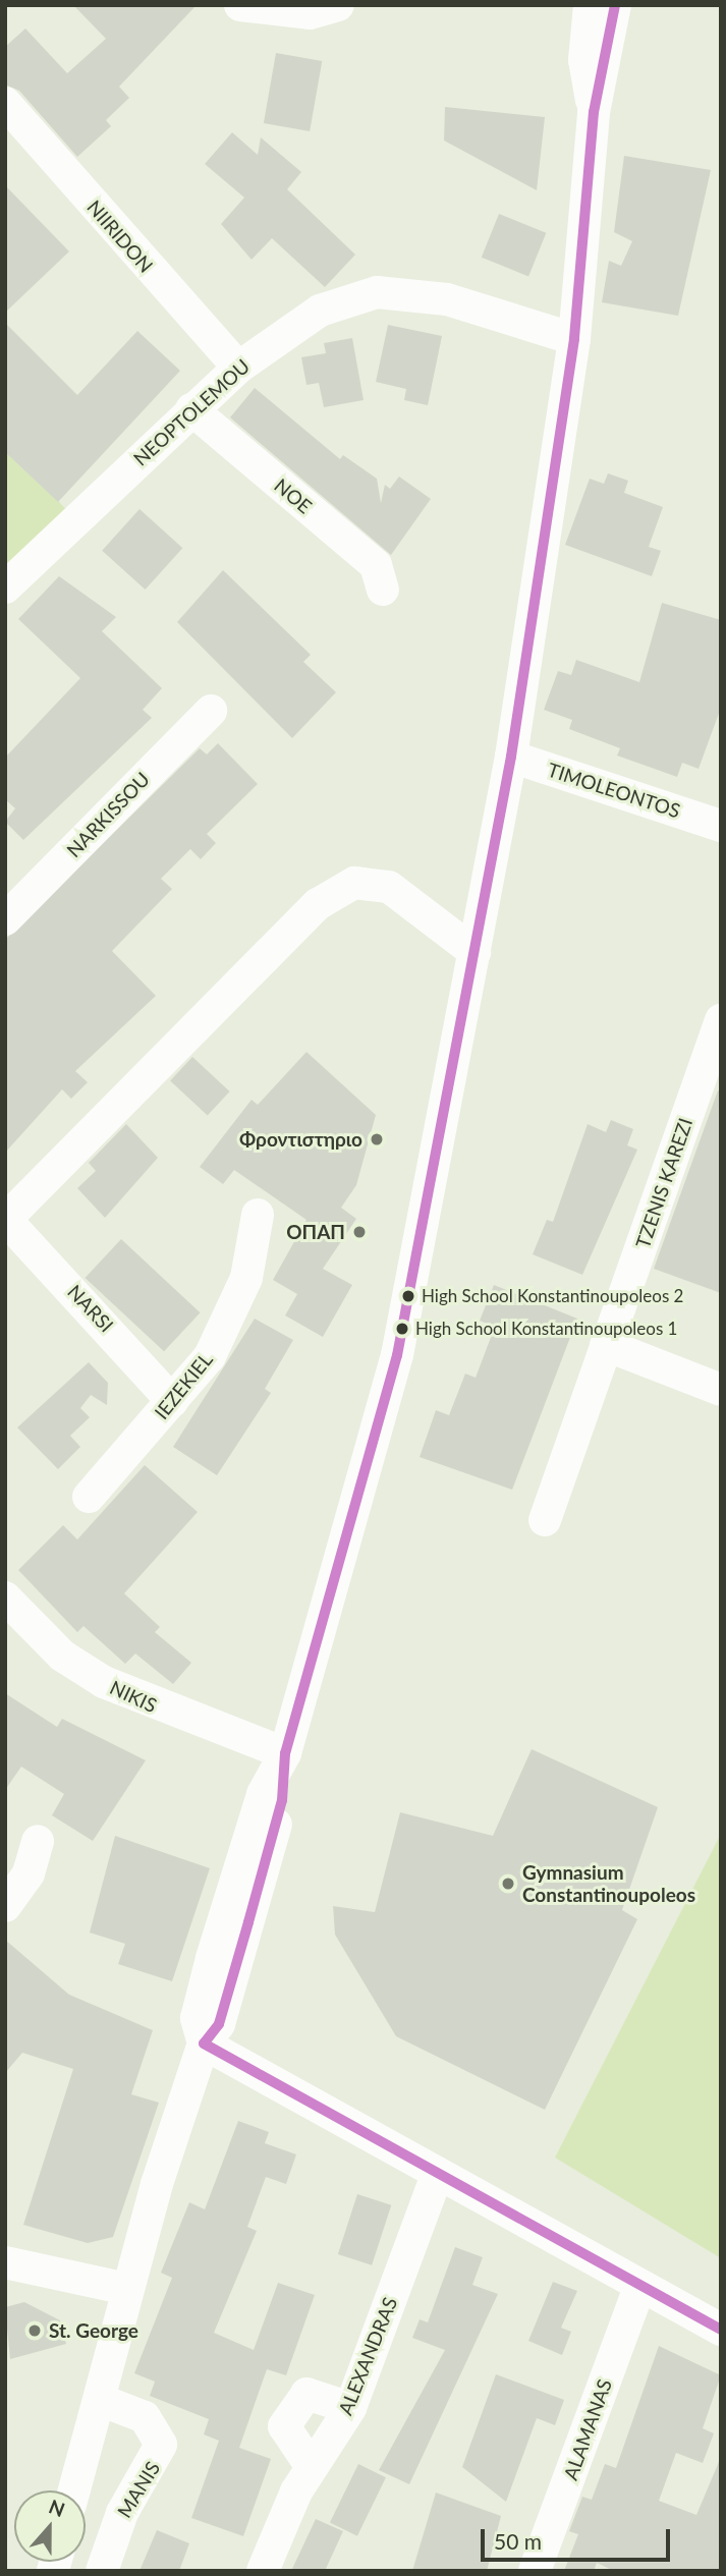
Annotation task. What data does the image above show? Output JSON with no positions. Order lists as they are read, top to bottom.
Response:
{
  "streets": {
    "street": [
      "NIIRIDON",
      "NEOPTOLEMOU",
      "NOE",
      "TIMOLEONTOS",
      "NARKISSOU",
      "TZENIS KAREZI",
      "NARSI",
      "IEZEKIEL",
      "NIKIS",
      "ALEXANDRAS",
      "ALAMANAS",
      "MANIS"
    ]
  },
  "crossings": [
    ["NIIRIDON", "NEOPTOLEMOU"],
    ["NEOPTOLEMOU", "NOE"],
    ["NARSI", "IEZEKIEL"]
  ],
  "places": [
    "Φροντιστηριο",
    "ΟΠΑΠ",
    "High School Konstantinoupoleos 2",
    "High School Konstantinoupoleos 1",
    "Gymnasium Constantinoupoleos",
    "St. George"
  ],
  "scale_bar": "50 m",
  "north": "top"
}
